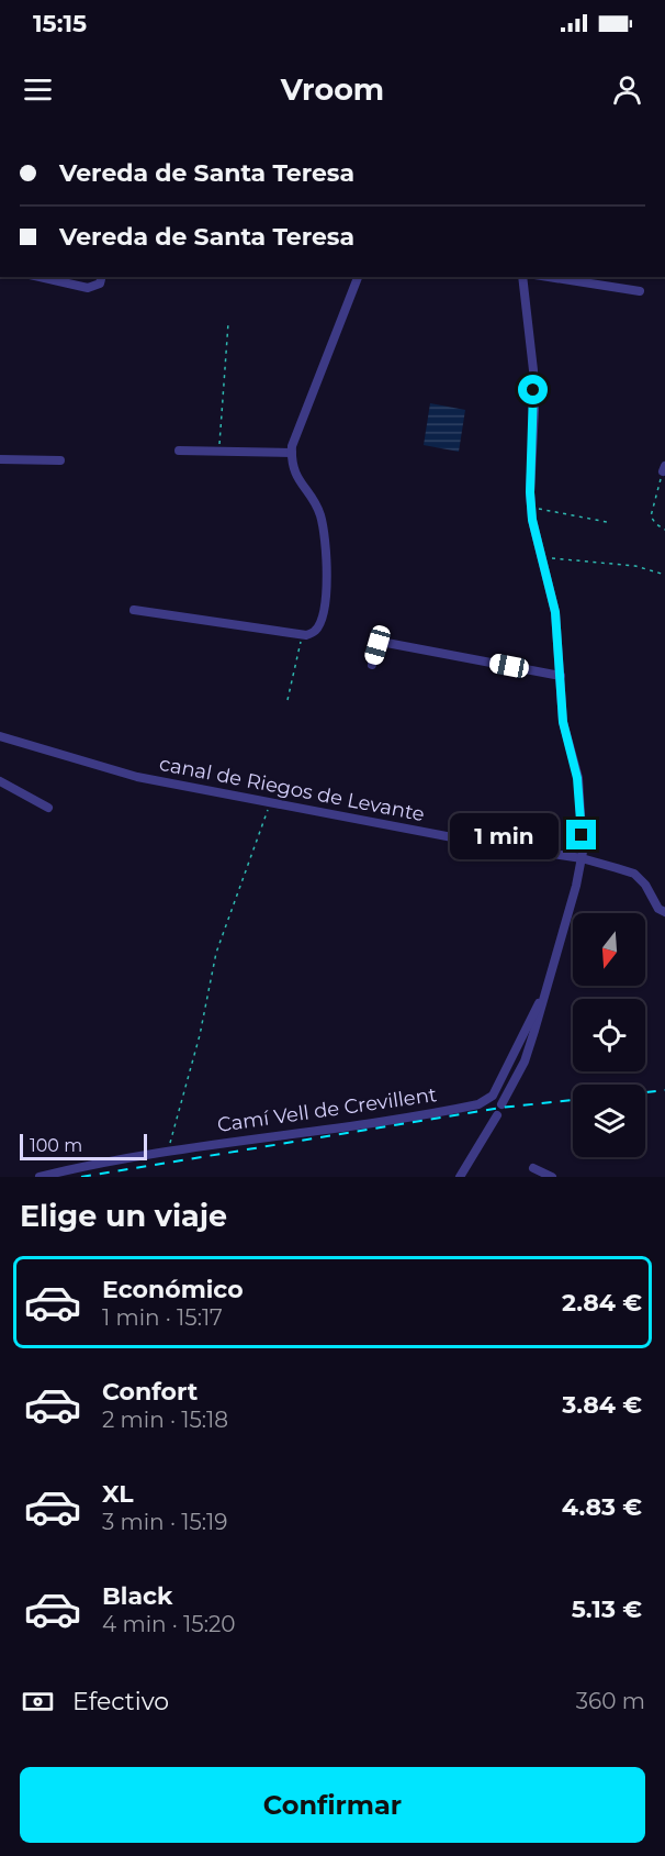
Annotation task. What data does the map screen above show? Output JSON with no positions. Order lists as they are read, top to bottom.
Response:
{
  "streets": {
    "street": ["canal de Riegos de Levante", "Camí Vell de Crevillent"]
  },
  "scale_bar": "100 m",
  "north": "bottom",
  "page": {
    "status": "15:15",
    "header": "Vroom",
    "banner": ["Vereda de Santa Teresa", "Vereda de Santa Teresa"],
    "bubble": "1 min",
    "scale": "100 m",
    "heading": "Elige un viaje",
    "list": [
      {
        "name": "Económico",
        "note": "1 min · 15:17",
        "value": "2.84 €"
      },
      {
        "name": "Confort",
        "note": "2 min · 15:18",
        "value": "3.84 €"
      },
      {
        "name": "XL",
        "note": "3 min · 15:19",
        "value": "4.83 €"
      },
      {
        "name": "Black",
        "note": "4 min · 15:20",
        "value": "5.13 €"
      }
    ],
    "pay": ["Efectivo", "360 m"],
    "buttons": "Confirmar"
  }
}
